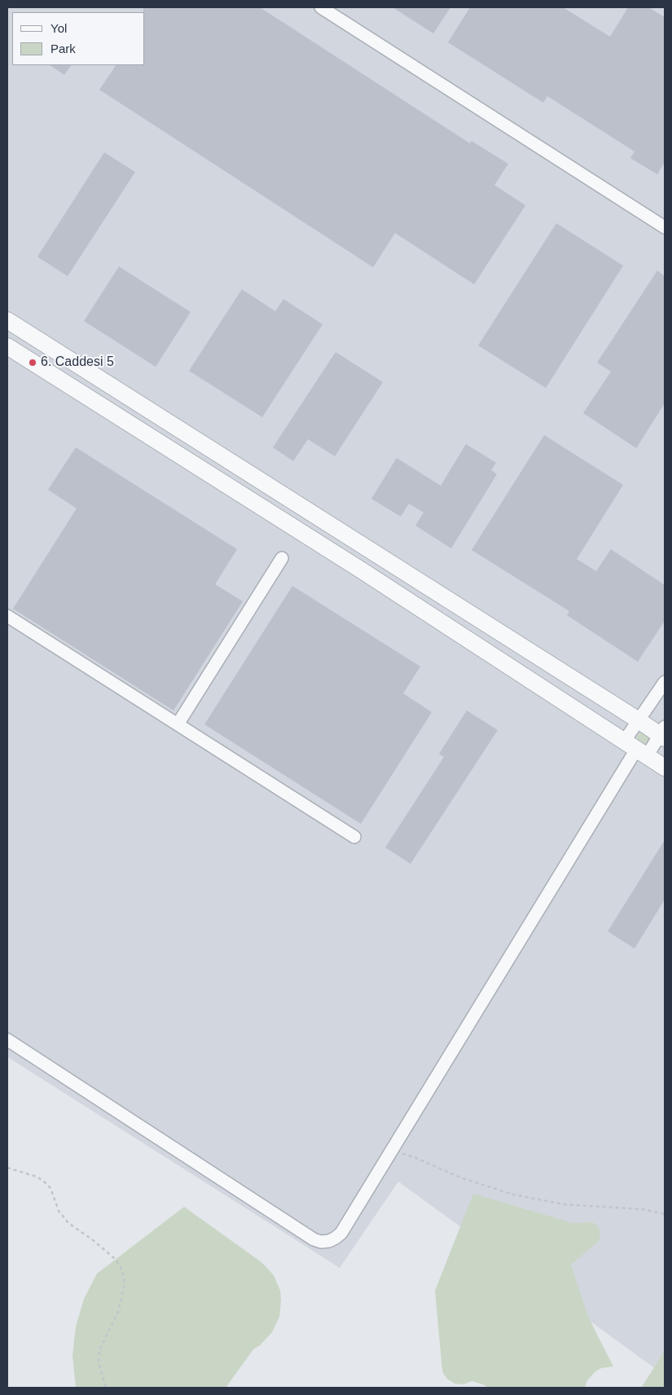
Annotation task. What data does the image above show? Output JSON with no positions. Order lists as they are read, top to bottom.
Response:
{
  "places": ["6. Caddesi 5"],
  "legend": ["Yol", "Park"]
}
